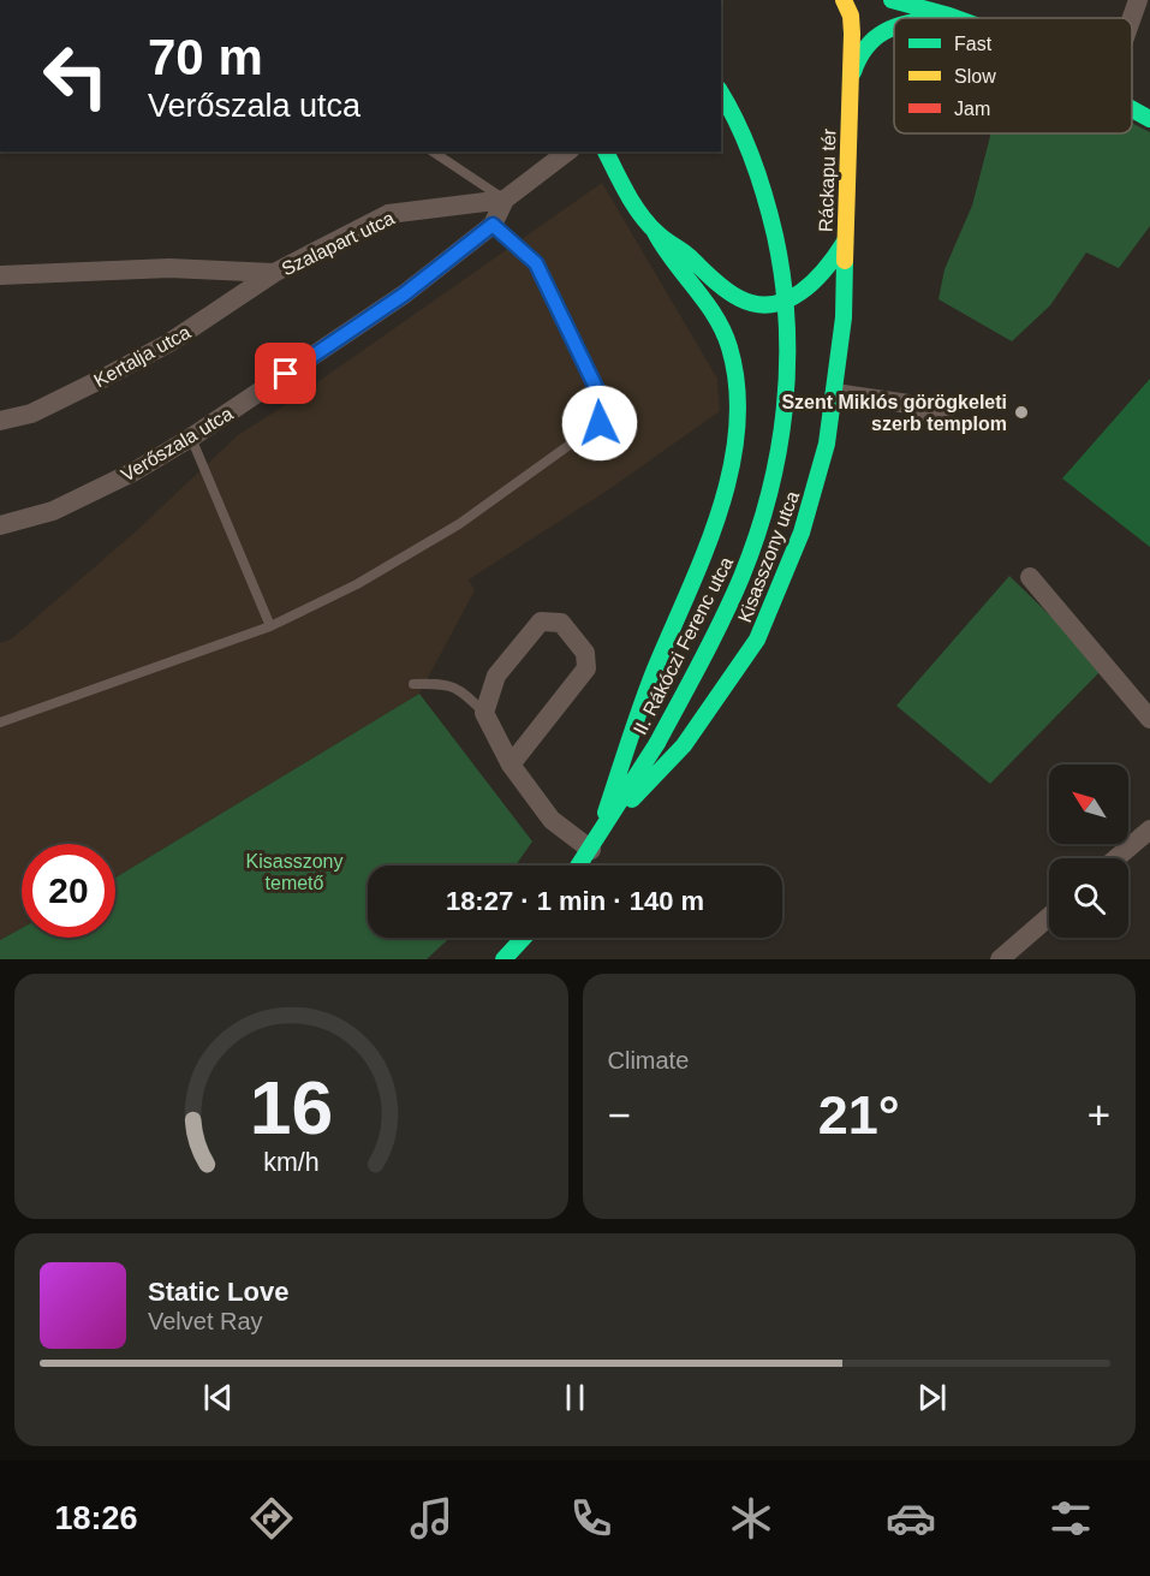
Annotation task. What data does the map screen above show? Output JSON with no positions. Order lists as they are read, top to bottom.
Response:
{
  "streets": {
    "main road": ["Ráckapu tér", "Kisasszony utca", "II. Rákóczi Ferenc utca"],
    "street": ["Szalapart utca", "Kertalja utca", "Verőszala utca"]
  },
  "crossings": [
    ["Ráckapu tér", "Kisasszony utca"],
    ["Szalapart utca", "Kertalja utca"],
    ["Szalapart utca", "Verőszala utca"],
    ["Kisasszony utca", "II. Rákóczi Ferenc utca"]
  ],
  "parks": ["Kisasszony temető"],
  "places": ["Szent Miklós görögkeleti szerb templom"],
  "legend": ["Fast", "Slow", "Jam"],
  "north": "top left",
  "page": {
    "turn": ["70 m", "Verőszala utca"],
    "limit": "20",
    "trip": "18:27 · 1 min · 140 m",
    "tile": "Climate",
    "heat": ["−", "21°", "+"],
    "song": ["Static Love", "Velvet Ray"],
    "tabs": "18:26",
    "gauge": ["16", "km/h"]
  }
}
